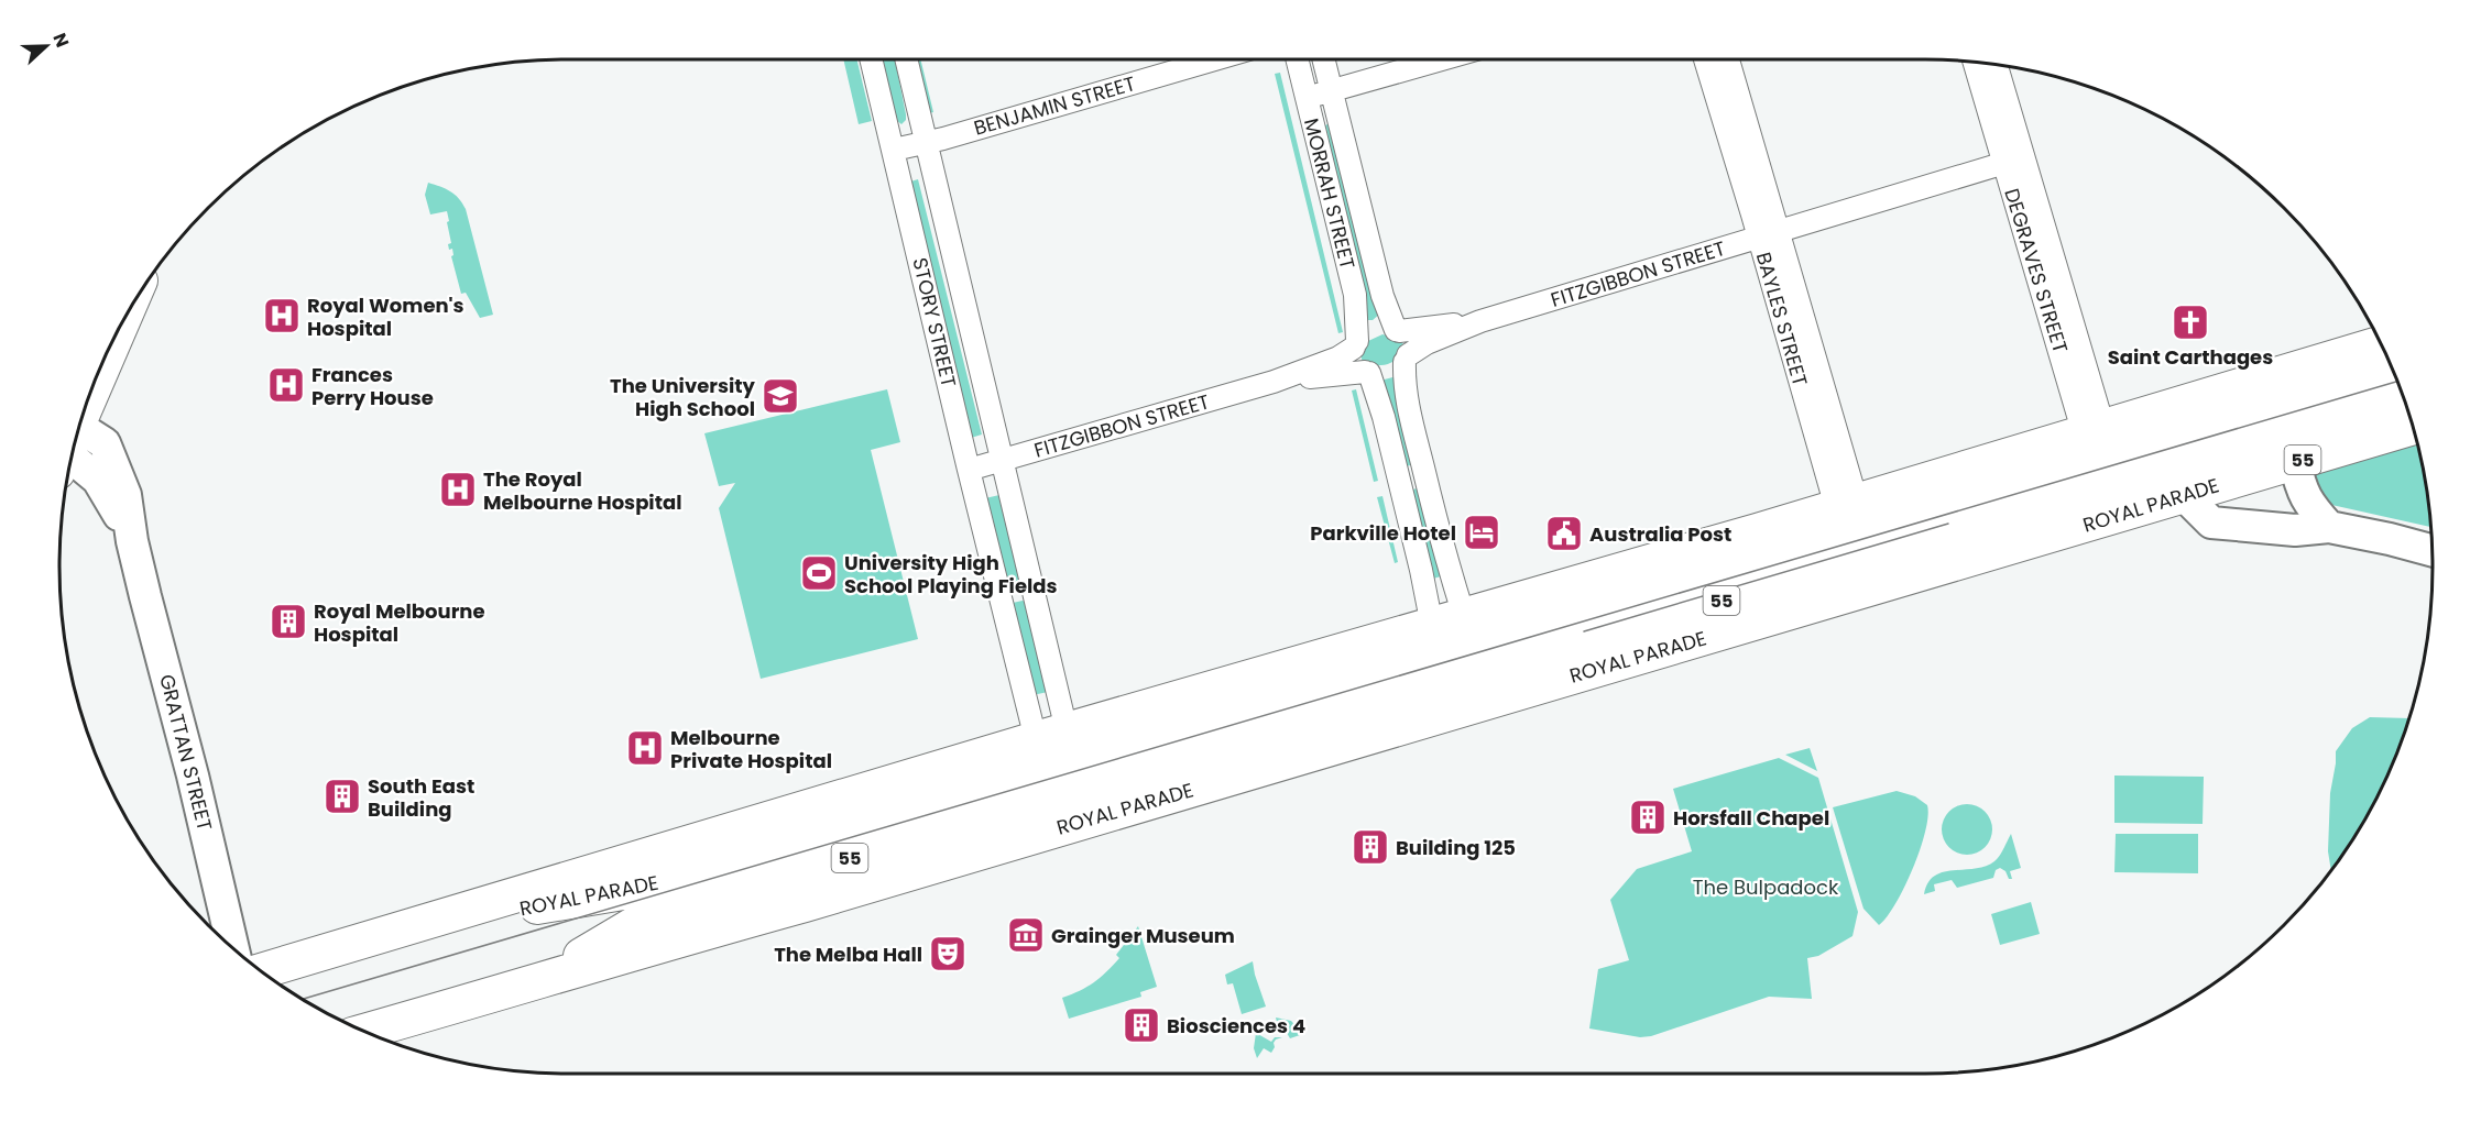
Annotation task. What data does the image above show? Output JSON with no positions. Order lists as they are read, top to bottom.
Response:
{
  "streets": {
    "main road": ["55", "ROYAL PARADE"],
    "street": [
      "BENJAMIN STREET",
      "MORRAH STREET",
      "DEGRAVES STREET",
      "FITZGIBBON STREET",
      "BAYLES STREET",
      "STORY STREET",
      "GRATTAN STREET"
    ]
  },
  "crossings": [
    ["BENJAMIN STREET", "STORY STREET"],
    ["MORRAH STREET", "FITZGIBBON STREET"],
    ["DEGRAVES STREET", "FITZGIBBON STREET"],
    ["DEGRAVES STREET", "ROYAL PARADE"],
    ["FITZGIBBON STREET", "BAYLES STREET"],
    ["FITZGIBBON STREET", "STORY STREET"],
    ["BAYLES STREET", "ROYAL PARADE"],
    ["STORY STREET", "ROYAL PARADE"]
  ],
  "parks": ["The Bulpadock"],
  "places": {
    "hospital": [
      "Royal Women's Hospital",
      "Frances Perry House",
      "The Royal Melbourne Hospital",
      "Melbourne Private Hospital"
    ],
    "church": ["Saint Carthages"],
    "school or university": ["The University High School"],
    "hotel": ["Parkville Hotel"],
    "public building": ["Australia Post"],
    "sports": ["University High School Playing Fields"],
    "building": [
      "Royal Melbourne Hospital",
      "South East Building",
      "Horsfall Chapel",
      "Building 125",
      "Biosciences 4"
    ],
    "museum": ["Grainger Museum"],
    "theatre": ["The Melba Hall"]
  },
  "north": "right"
}
